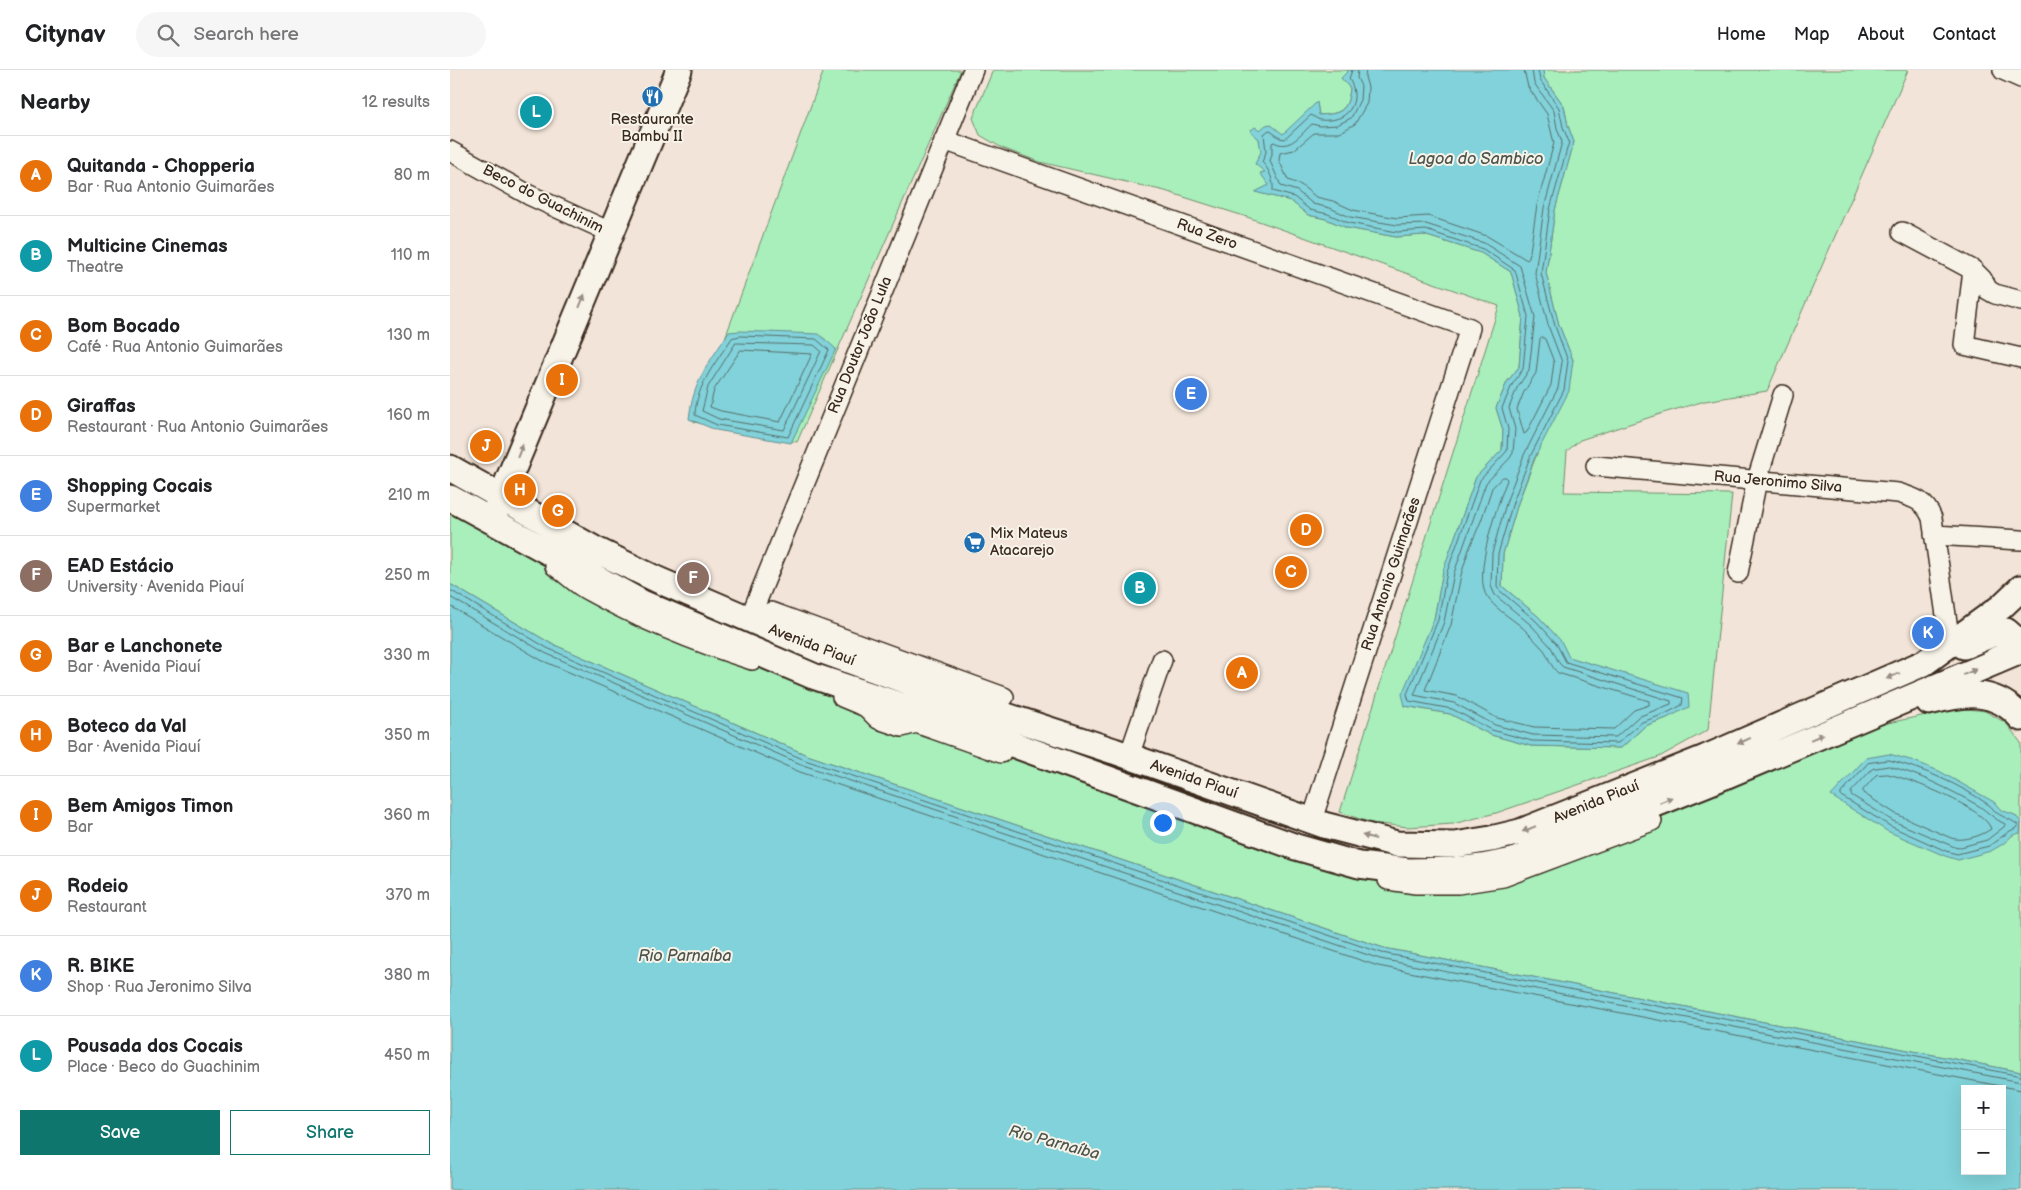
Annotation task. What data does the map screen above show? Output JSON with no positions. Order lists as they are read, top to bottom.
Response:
{
  "streets": {
    "main road": ["Avenida Piauí"],
    "street": [
      "Beco do Guachinim",
      "Rua Zero",
      "Rua Doutor João Lula",
      "Rua Jeronimo Silva",
      "Rua Antonio Guimarães"
    ]
  },
  "crossings": [
    ["Rua Zero", "Rua Doutor João Lula"],
    ["Rua Zero", "Rua Antonio Guimarães"],
    ["Rua Doutor João Lula", "Avenida Piauí"],
    ["Rua Jeronimo Silva", "Avenida Piauí"],
    ["Rua Antonio Guimarães", "Avenida Piauí"]
  ],
  "water": ["Lagoa do Sambico", "Rio Parnaíba"],
  "places": {
    "restaurant": ["Restaurante Bambu II"],
    "supermarket": ["Mix Mateus Atacarejo"]
  },
  "page": {
    "header": "Citynav",
    "search": "Search here",
    "nav": [
      "Home",
      "Map",
      "About",
      "Contact"
    ],
    "heading": ["Nearby", "12 results"],
    "pins": [
      "L",
      "I",
      "E",
      "J",
      "H",
      "G",
      "D",
      "C",
      "F",
      "B",
      "K",
      "A"
    ],
    "list": [
      {
        "mark": "A",
        "name": "Quitanda - Chopperia",
        "note": "Bar · Rua Antonio Guimarães",
        "value": "80 m"
      },
      {
        "mark": "B",
        "name": "Multicine Cinemas",
        "note": "Theatre",
        "value": "110 m"
      },
      {
        "mark": "C",
        "name": "Bom Bocado",
        "note": "Café · Rua Antonio Guimarães",
        "value": "130 m"
      },
      {
        "mark": "D",
        "name": "Giraffas",
        "note": "Restaurant · Rua Antonio Guimarães",
        "value": "160 m"
      },
      {
        "mark": "E",
        "name": "Shopping Cocais",
        "note": "Supermarket",
        "value": "210 m"
      },
      {
        "mark": "F",
        "name": "EAD Estácio",
        "note": "University · Avenida Piauí",
        "value": "250 m"
      },
      {
        "mark": "G",
        "name": "Bar e Lanchonete",
        "note": "Bar · Avenida Piauí",
        "value": "330 m"
      },
      {
        "mark": "H",
        "name": "Boteco da Val",
        "note": "Bar · Avenida Piauí",
        "value": "350 m"
      },
      {
        "mark": "I",
        "name": "Bem Amigos Timon",
        "note": "Bar",
        "value": "360 m"
      },
      {
        "mark": "J",
        "name": "Rodeio",
        "note": "Restaurant",
        "value": "370 m"
      },
      {
        "mark": "K",
        "name": "R. BIKE",
        "note": "Shop · Rua Jeronimo Silva",
        "value": "380 m"
      },
      {
        "mark": "L",
        "name": "Pousada dos Cocais",
        "note": "Place · Beco do Guachinim",
        "value": "450 m"
      }
    ],
    "map_buttons": ["+", "−"],
    "buttons": ["Save", "Share"]
  }
}
